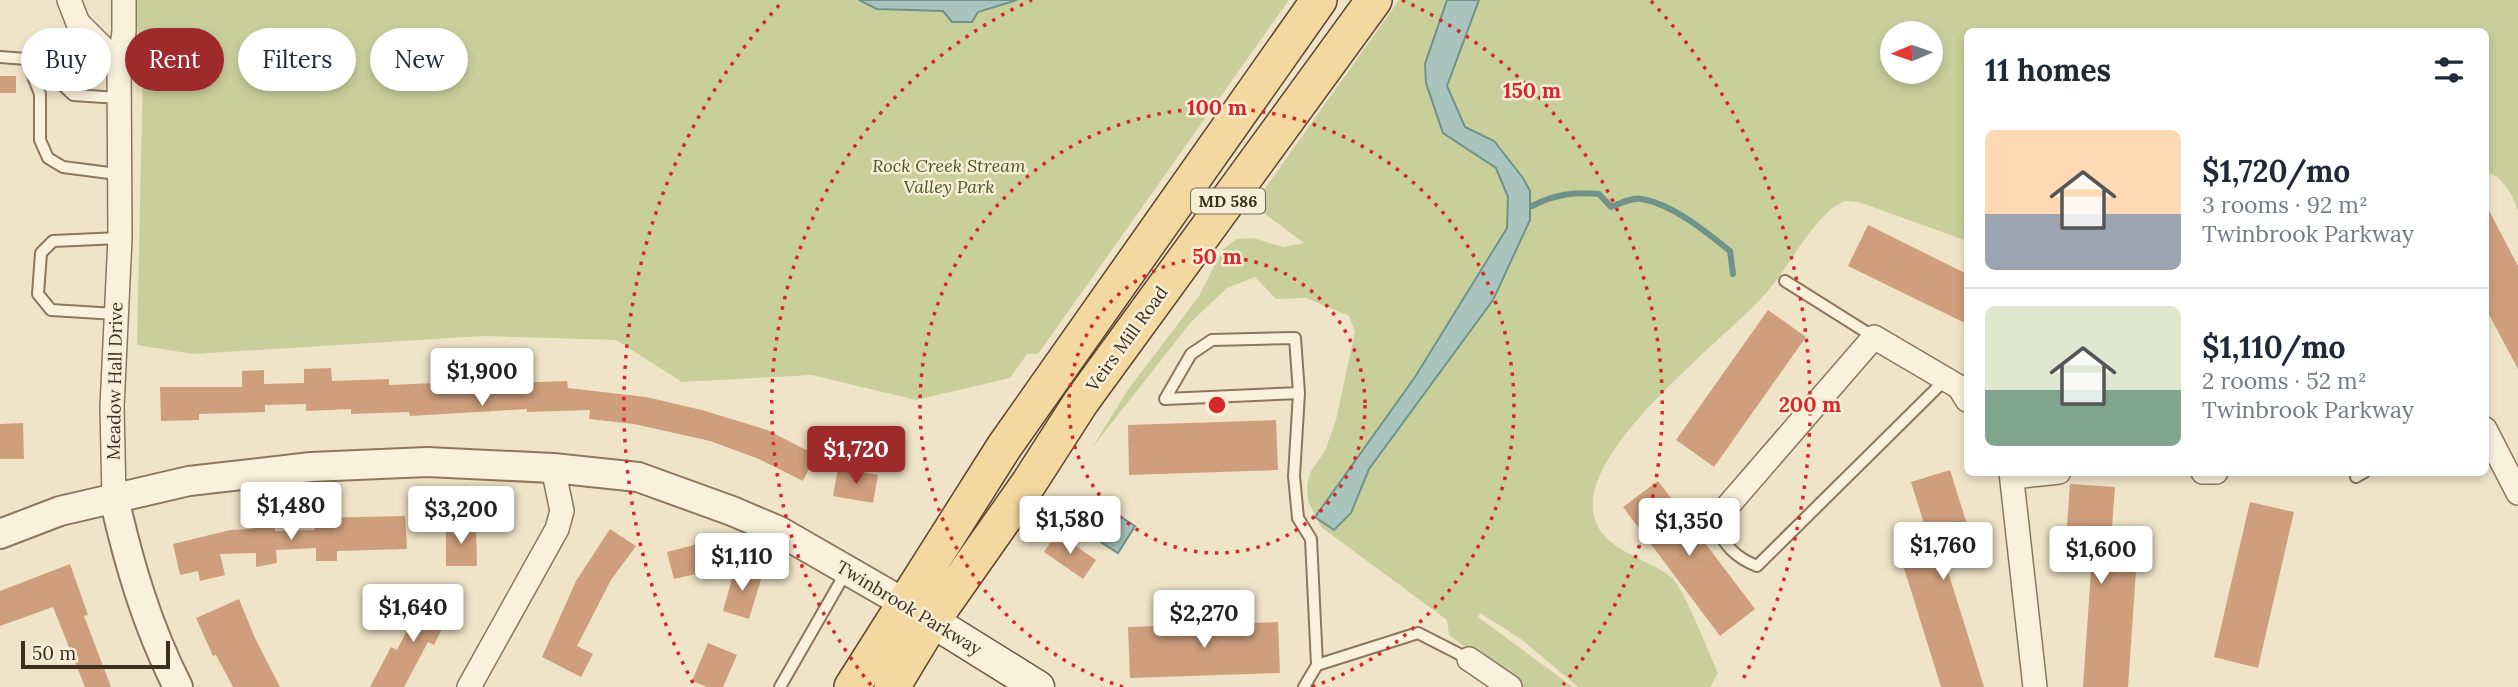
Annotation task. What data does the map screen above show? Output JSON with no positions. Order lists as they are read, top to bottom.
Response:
{
  "streets": {
    "main road": ["MD 586", "Veirs Mill Road", "Twinbrook Parkway"],
    "street": ["Meadow Hall Drive"]
  },
  "crossings": [
    ["Veirs Mill Road", "Twinbrook Parkway"],
    ["Meadow Hall Drive", "Twinbrook Parkway"]
  ],
  "parks": ["Rock Creek Stream Valley Park"],
  "scale_bar": "50 m",
  "north": "left",
  "page": {
    "chip": [
      "Buy",
      "Rent",
      "Filters",
      "New"
    ],
    "heading": "11 homes",
    "list": [
      {
        "name": "$1,720/mo",
        "note": "3 rooms · 92 m² · Twinbrook Parkway"
      },
      {
        "name": "$1,110/mo",
        "note": "2 rooms · 52 m² · Twinbrook Parkway"
      }
    ],
    "price": [
      "$1,900",
      "$1,720",
      "$1,480",
      "$3,200",
      "$1,580",
      "$1,350",
      "$1,760",
      "$1,600",
      "$1,110",
      "$1,640",
      "$2,270"
    ],
    "scale": "50 m"
  },
  "rings": [
    "150 m",
    "100 m",
    "50 m",
    "200 m"
  ]
}
